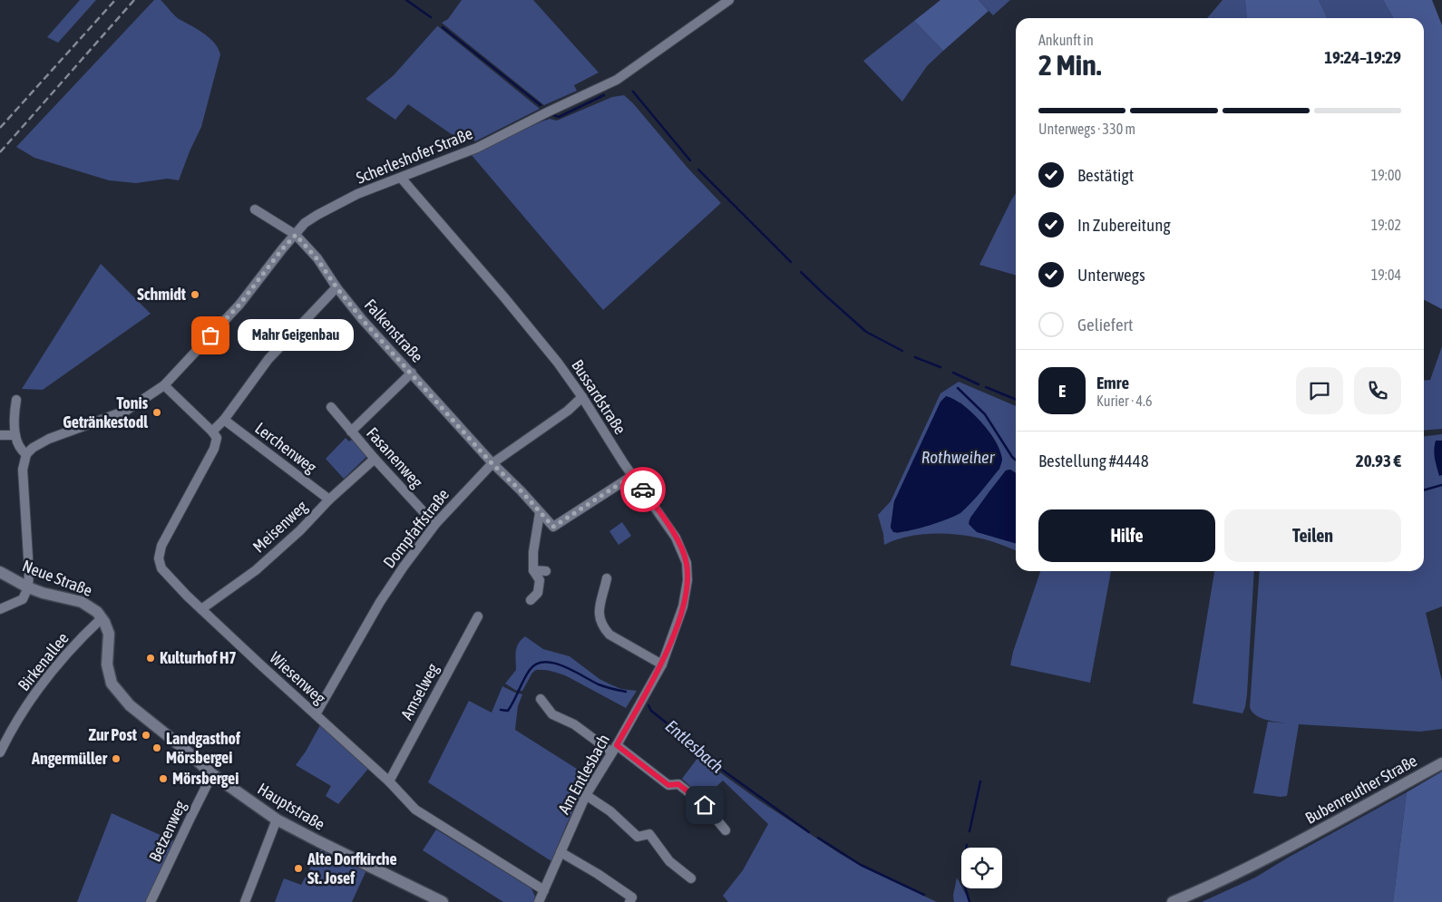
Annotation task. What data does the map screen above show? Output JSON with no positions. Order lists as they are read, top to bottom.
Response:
{
  "streets": {
    "street": [
      "Scherleshofer Straße",
      "Falkenstraße",
      "Bussardstraße",
      "Lerchenweg",
      "Fasanenweg",
      "Meisenweg",
      "Dompfaffstraße",
      "Neue Straße",
      "Birkenallee",
      "Wiesenweg",
      "Amselweg",
      "Am Entlesbach",
      "Bubenreuther Straße",
      "Hauptstraße",
      "Betzenweg"
    ]
  },
  "crossings": [
    ["Scherleshofer Straße", "Falkenstraße"],
    ["Scherleshofer Straße", "Bussardstraße"],
    ["Falkenstraße", "Bussardstraße"],
    ["Falkenstraße", "Fasanenweg"],
    ["Falkenstraße", "Dompfaffstraße"],
    ["Bussardstraße", "Dompfaffstraße"],
    ["Bussardstraße", "Am Entlesbach"],
    ["Lerchenweg", "Meisenweg"],
    ["Fasanenweg", "Meisenweg"],
    ["Fasanenweg", "Dompfaffstraße"],
    ["Meisenweg", "Wiesenweg"],
    ["Dompfaffstraße", "Wiesenweg"],
    ["Neue Straße", "Birkenallee"],
    ["Neue Straße", "Hauptstraße"],
    ["Birkenallee", "Hauptstraße"],
    ["Wiesenweg", "Amselweg"],
    ["Wiesenweg", "Am Entlesbach"],
    ["Hauptstraße", "Betzenweg"]
  ],
  "water": ["Rothweiher", "Entlesbach"],
  "places": [
    "Schmidt",
    "Mahr Geigenbau",
    "Tonis Getränkestodl",
    "Kulturhof H7",
    "Zur Post",
    "Landgasthof Mörsbergei",
    "Angermüller",
    "Mörsbergei",
    "Alte Dorfkirche St. Josef"
  ],
  "page": {
    "heading": ["2 Min.", "Ankunft in", "19:24–19:29"],
    "panel": [
      "Emre",
      "Kurier · 4.6",
      "Bestellung #4448",
      "20.93 €"
    ],
    "bar": "Unterwegs · 330 m",
    "list": [
      ["Bestätigt", "19:00"],
      ["In Zubereitung", "19:02"],
      ["Unterwegs", "19:04"],
      "Geliefert"
    ],
    "bubble": "Mahr Geigenbau",
    "round": "E",
    "buttons": ["Hilfe", "Teilen"]
  }
}
